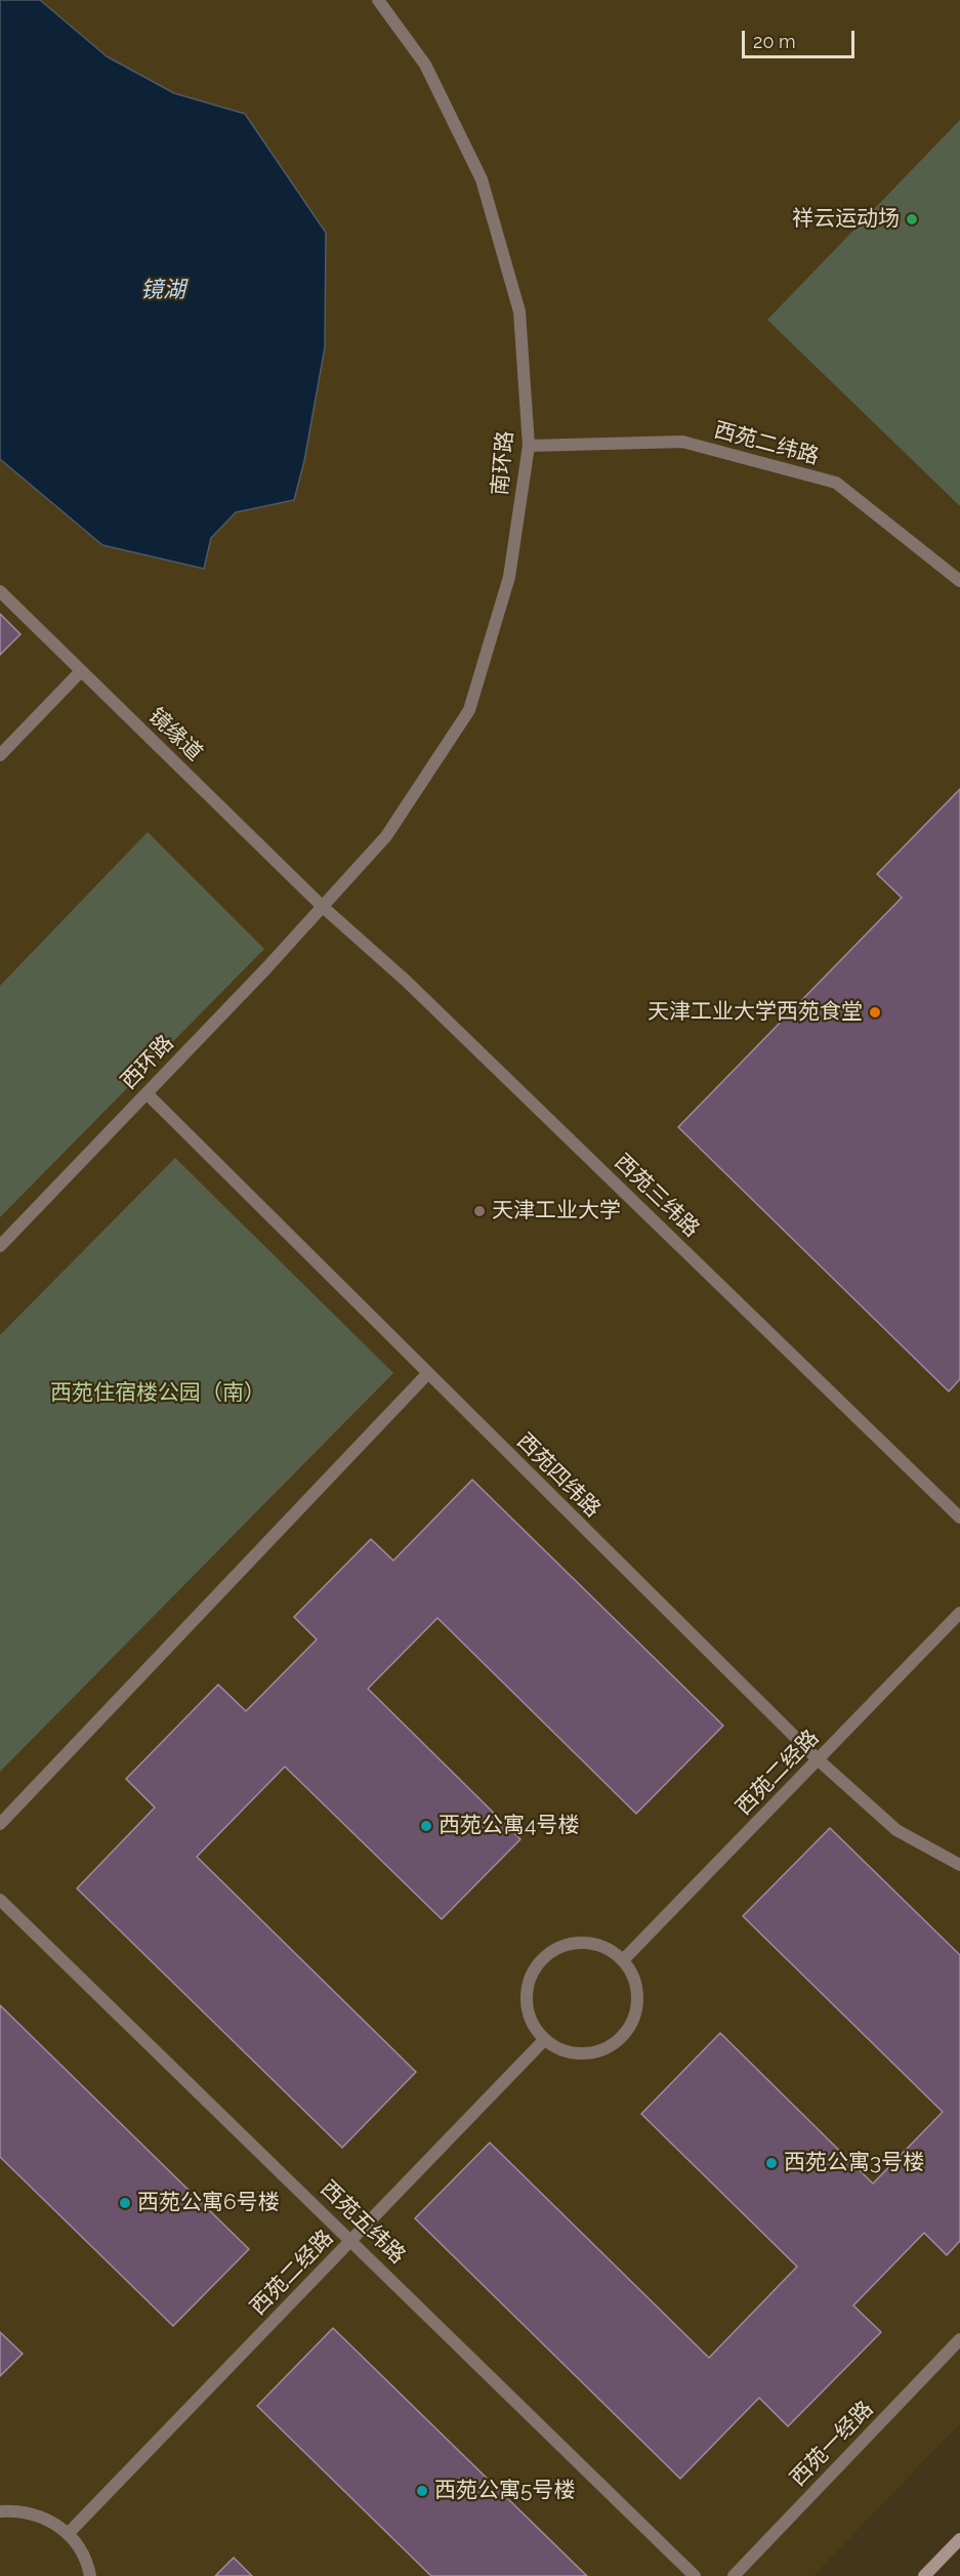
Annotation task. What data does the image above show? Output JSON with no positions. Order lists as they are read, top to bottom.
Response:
{
  "streets": {
    "street": [
      "西苑二纬路",
      "南环路",
      "镜缘道",
      "西环路",
      "西苑三纬路",
      "西苑四纬路",
      "西苑二经路",
      "西苑五纬路",
      "西苑一经路"
    ]
  },
  "crossings": [
    ["西苑二纬路", "南环路"],
    ["南环路", "镜缘道"],
    ["南环路", "西环路"],
    ["南环路", "西苑三纬路"],
    ["镜缘道", "西环路"],
    ["镜缘道", "西苑三纬路"],
    ["西环路", "西苑三纬路"],
    ["西环路", "西苑四纬路"],
    ["西苑四纬路", "西苑二经路"],
    ["西苑二经路", "西苑五纬路"]
  ],
  "water": ["镜湖"],
  "parks": ["西苑住宿楼公园（南）"],
  "places": [
    "祥云运动场",
    "天津工业大学西苑食堂",
    "天津工业大学",
    "西苑公寓4号楼",
    "西苑公寓3号楼",
    "西苑公寓6号楼",
    "西苑公寓5号楼"
  ],
  "scale_bar": "20 m"
}
